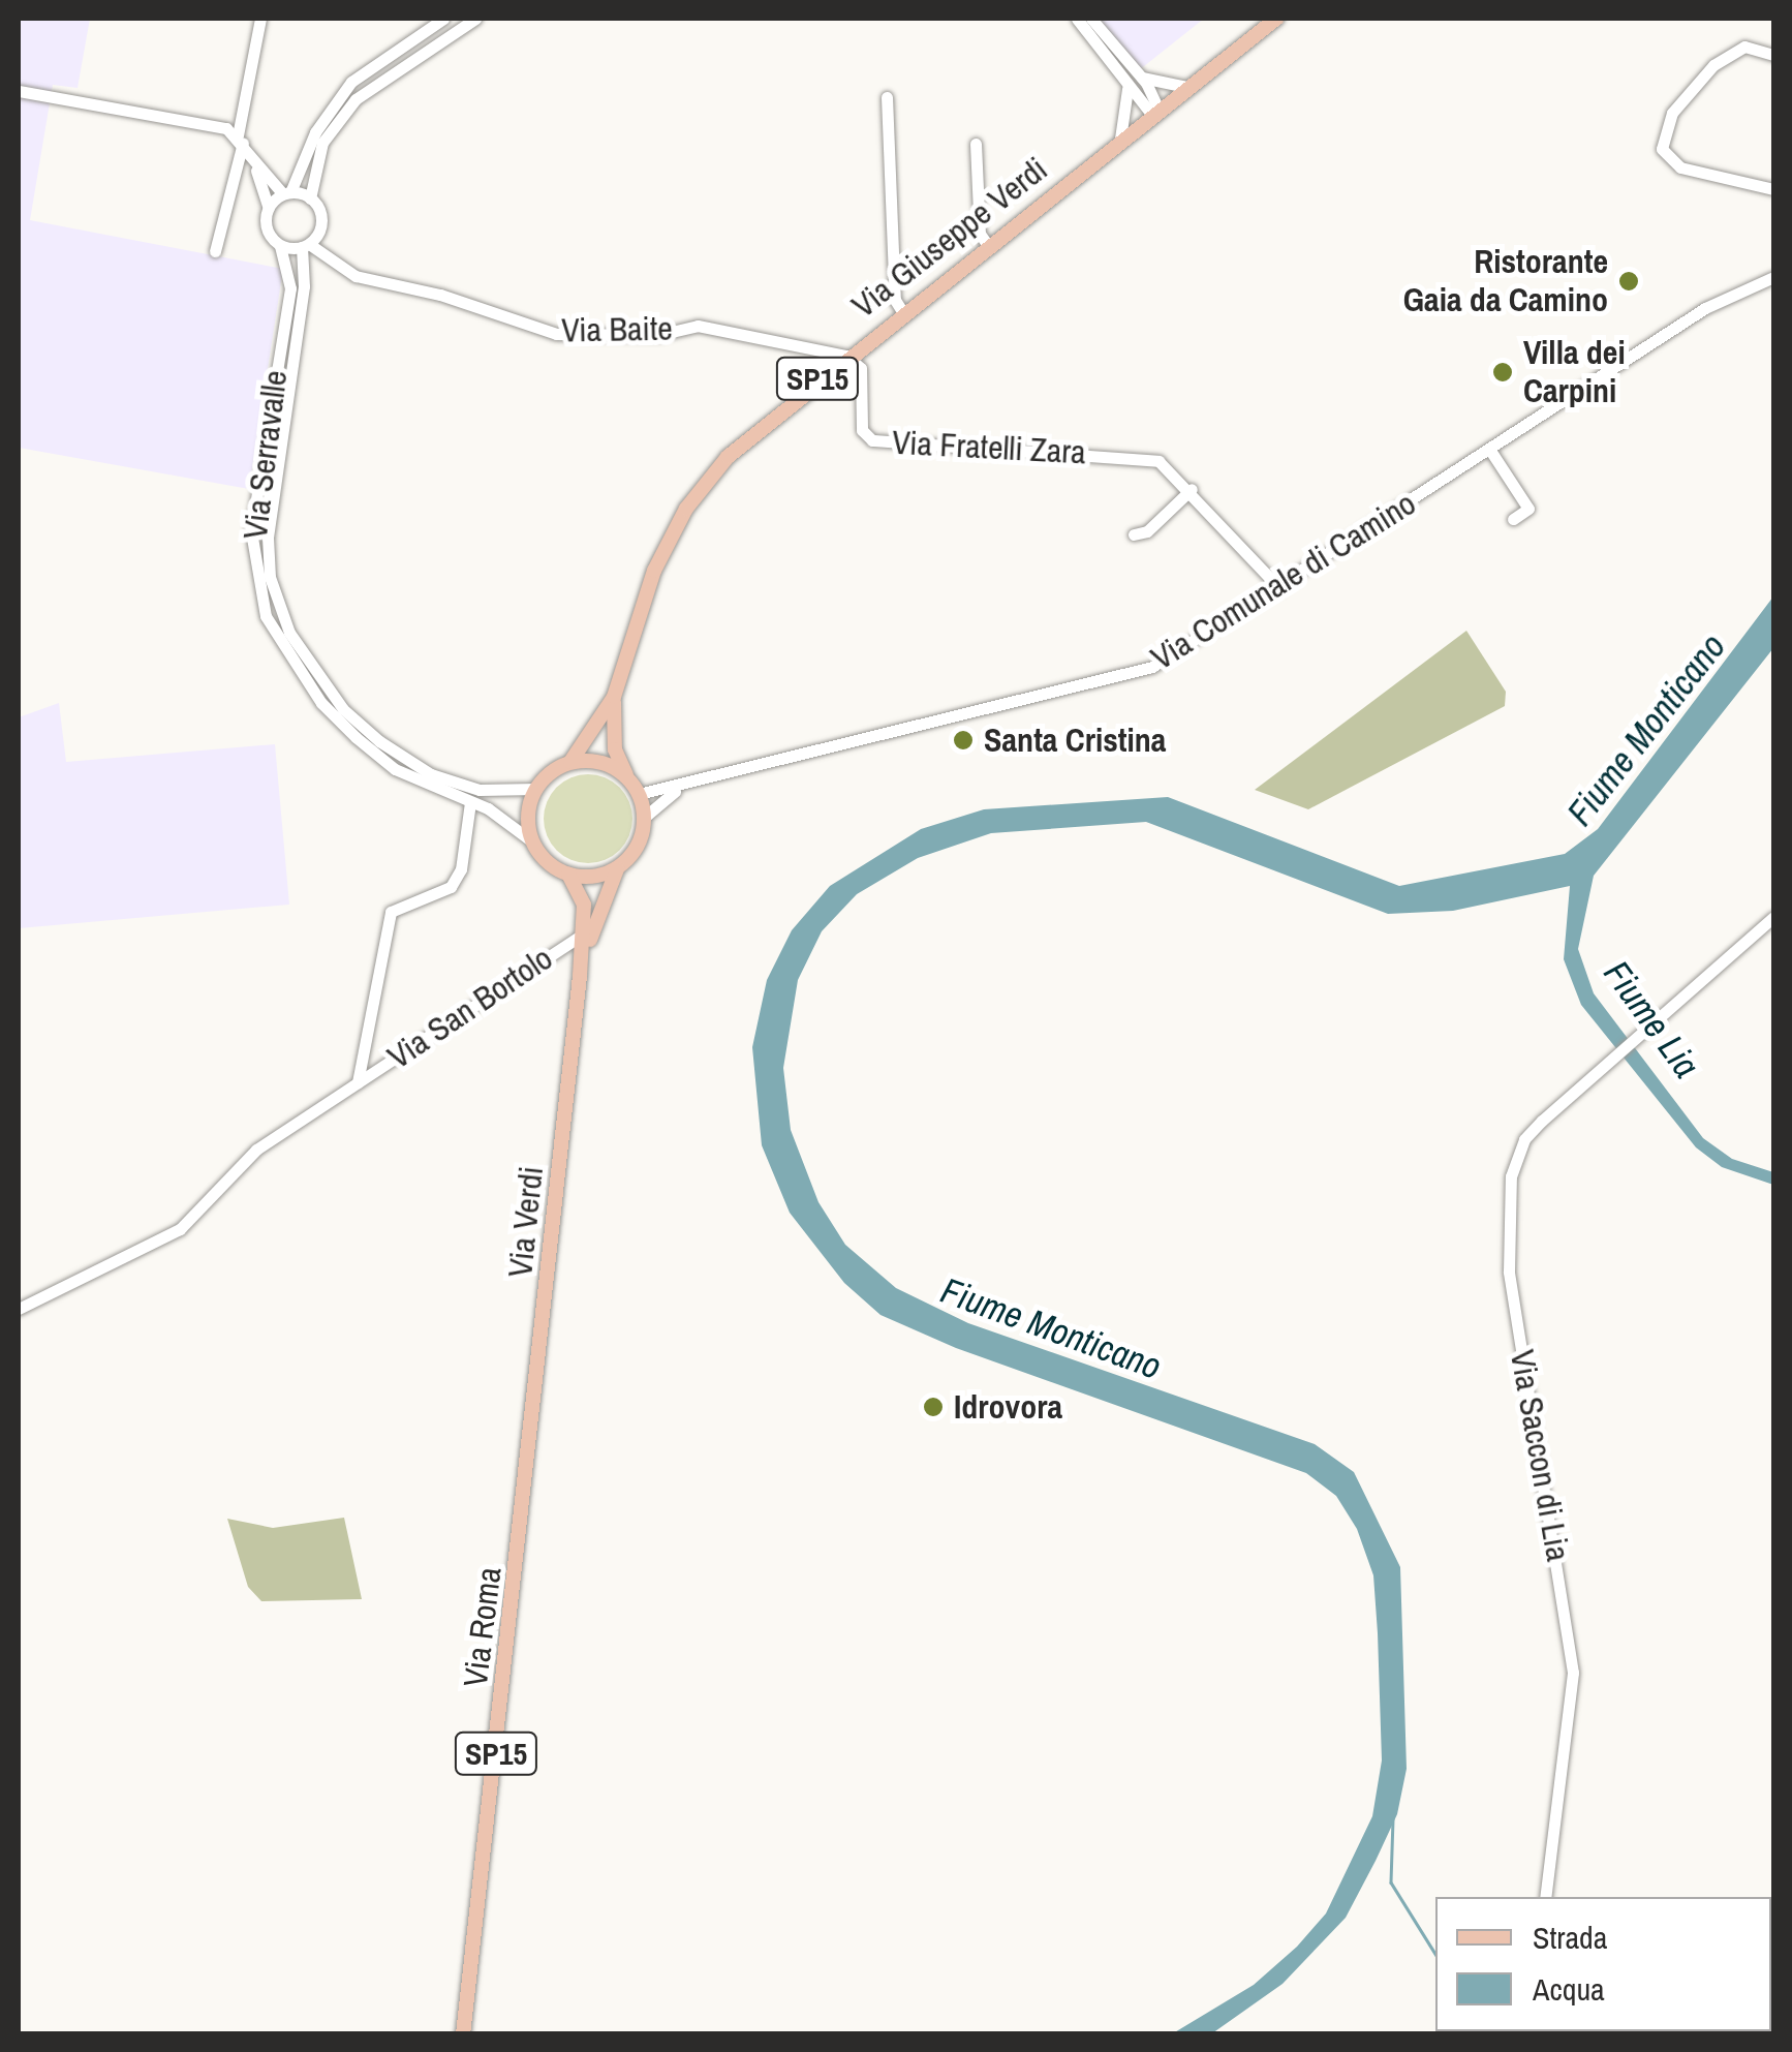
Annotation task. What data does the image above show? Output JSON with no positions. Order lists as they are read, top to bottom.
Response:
{
  "streets": {
    "main road": [
      "Via Giuseppe Verdi",
      "SP15",
      "Via Verdi",
      "Via Roma"
    ],
    "street": [
      "Via Baite",
      "Via Fratelli Zara",
      "Via Serravalle",
      "Via Comunale di Camino",
      "Via San Bortolo",
      "Via Saccon di Lia"
    ]
  },
  "crossings": [
    ["Via Giuseppe Verdi", "Via Baite"],
    ["Via Giuseppe Verdi", "SP15"],
    ["Via Giuseppe Verdi", "Via Fratelli Zara"],
    ["Via Baite", "Via Fratelli Zara"],
    ["Via Baite", "Via Serravalle"],
    ["SP15", "Via Serravalle"],
    ["SP15", "Via Comunale di Camino"],
    ["SP15", "Via San Bortolo"],
    ["SP15", "Via Verdi"],
    ["Via Fratelli Zara", "Via Comunale di Camino"],
    ["Via Serravalle", "Via Comunale di Camino"],
    ["Via Serravalle", "Via San Bortolo"],
    ["Via Verdi", "Via Roma"]
  ],
  "water": ["Fiume Monticano", "Fiume Lia"],
  "places": [
    "Ristorante Gaia da Camino",
    "Villa dei Carpini",
    "Santa Cristina",
    "Idrovora"
  ],
  "legend": ["Strada", "Acqua"]
}
